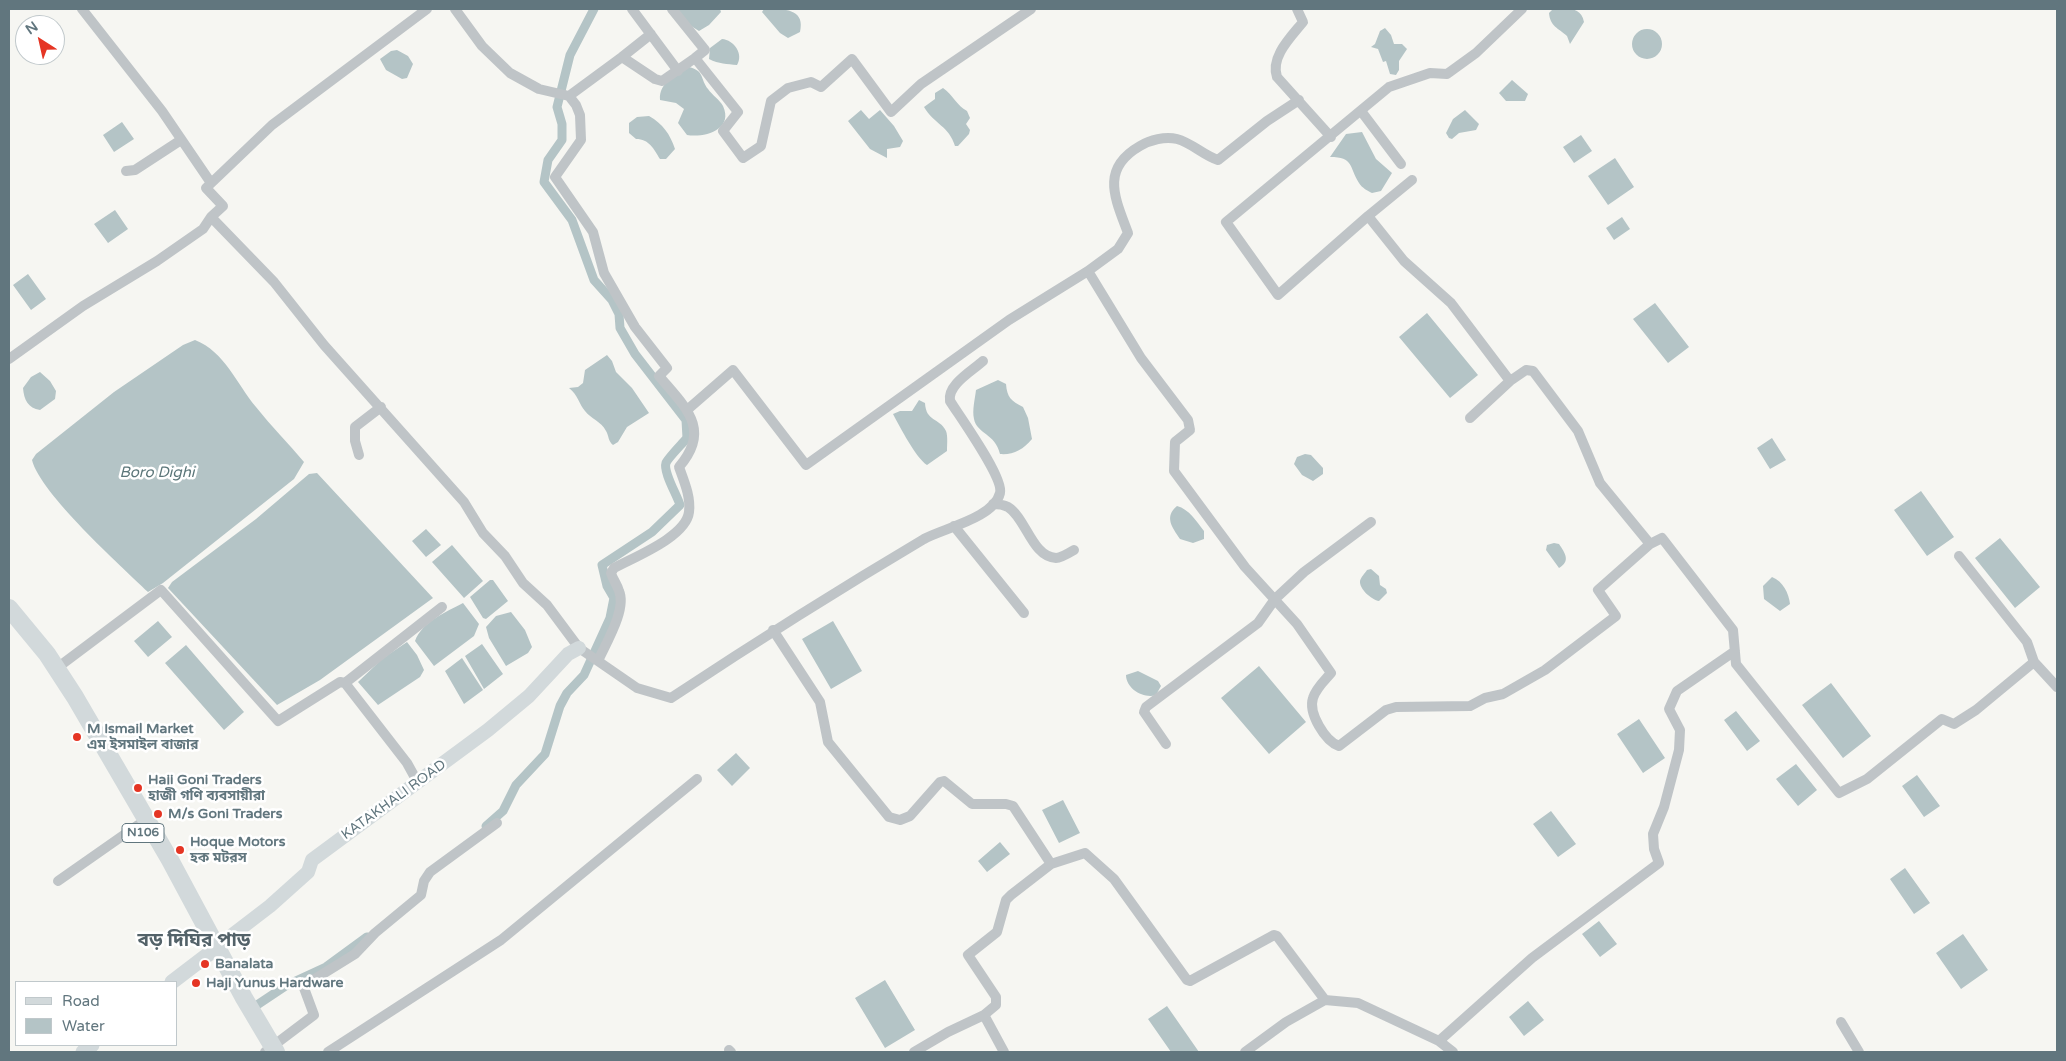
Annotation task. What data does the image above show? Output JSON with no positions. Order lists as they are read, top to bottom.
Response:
{
  "streets": {
    "highway": ["N106"],
    "street": ["KATAKHALI ROAD"]
  },
  "crossings": [
    ["KATAKHALI ROAD", "N106"]
  ],
  "districts": ["বড় দিঘির পাড়"],
  "water": ["Boro Dighi"],
  "places": [
    "M Ismail Market এম ইসমাইল বাজার",
    "Haji Goni Traders হাজী গণি ব্যবসায়ীরা",
    "M/s Goni Traders",
    "Hoque Motors হক মটরস",
    "Banalata",
    "Haji Yunus Hardware"
  ],
  "legend": ["Road", "Water"],
  "north": "top left"
}
